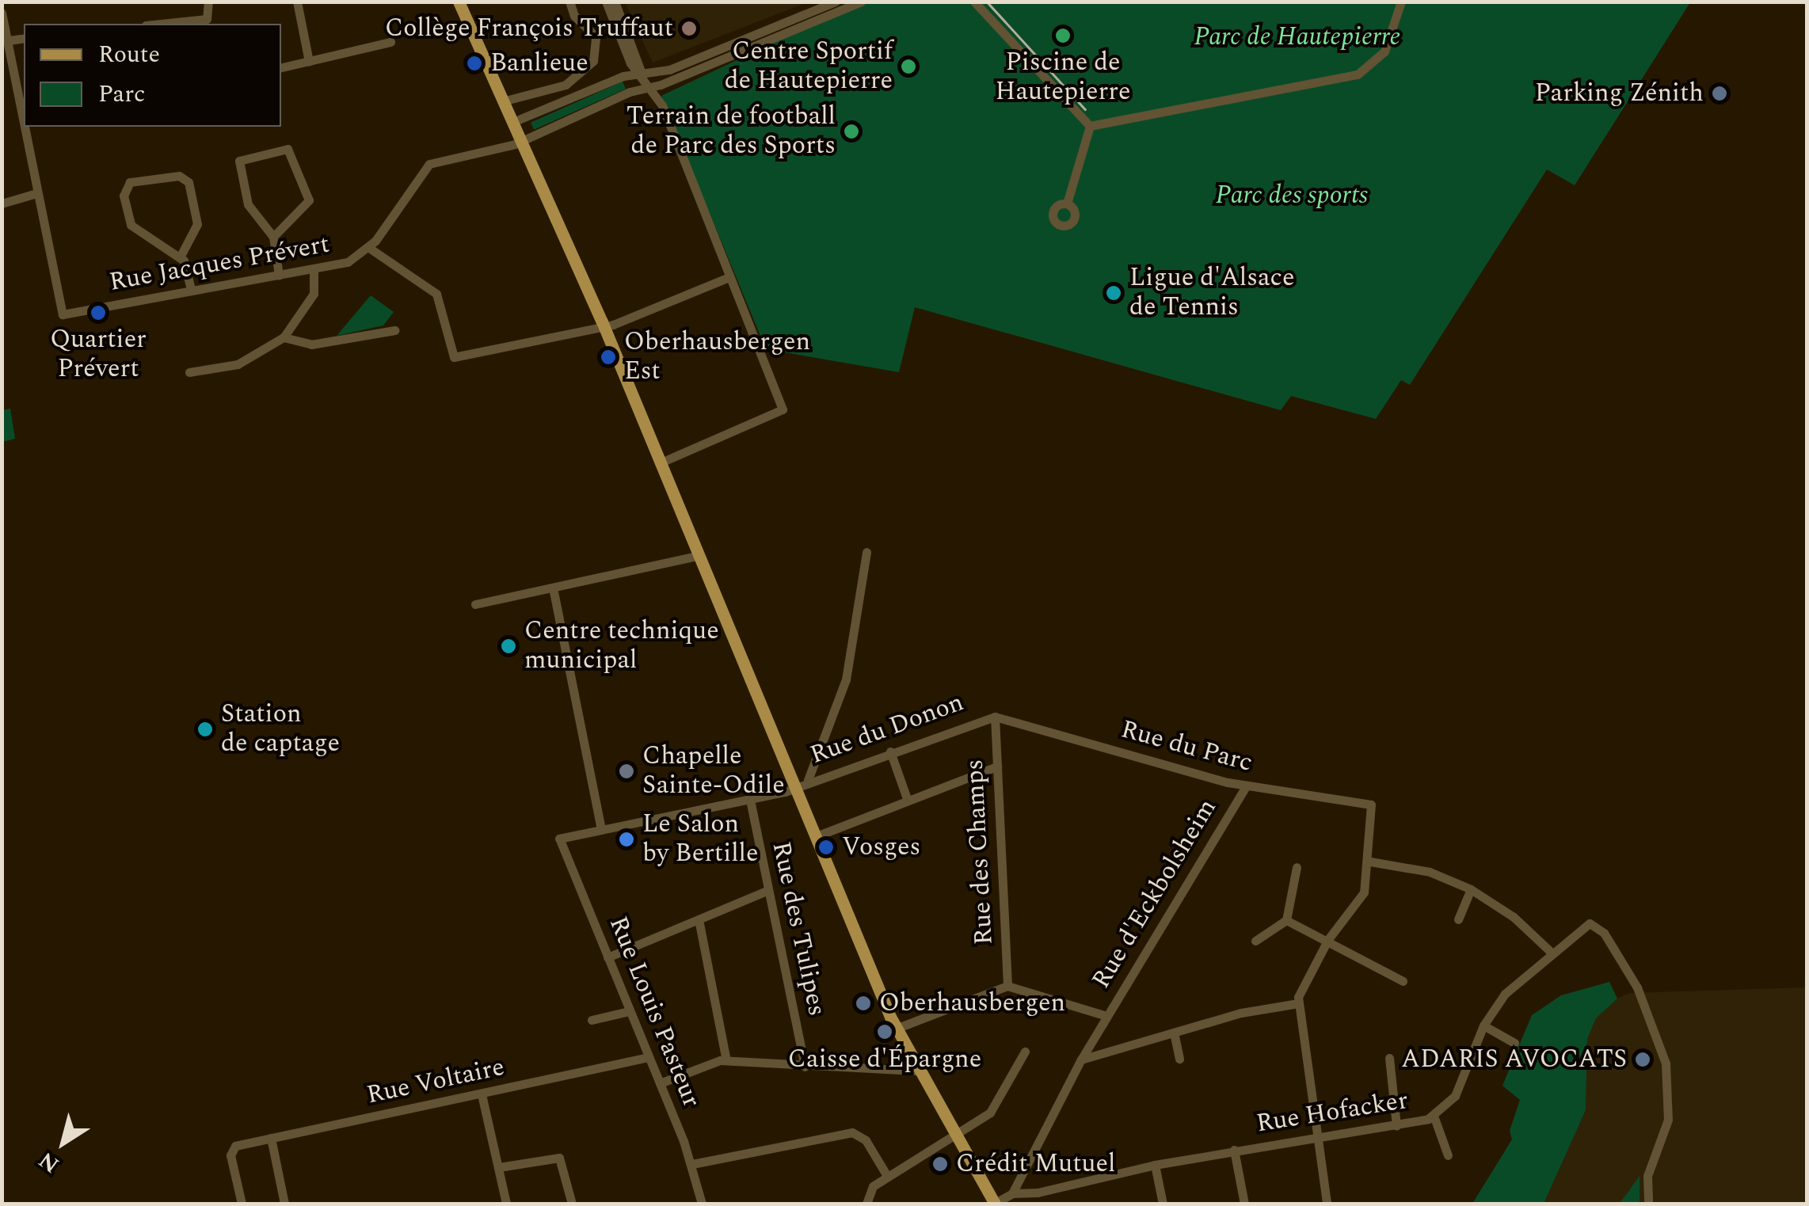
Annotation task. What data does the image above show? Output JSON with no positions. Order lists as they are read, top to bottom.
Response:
{
  "streets": {
    "street": [
      "Rue Jacques Prévert",
      "Rue du Donon",
      "Rue du Parc",
      "Rue des Champs",
      "Rue d'Eckbolsheim",
      "Rue des Tulipes",
      "Rue Louis Pasteur",
      "Rue Voltaire",
      "Rue Hofacker"
    ]
  },
  "crossings": [
    ["Rue du Donon", "Rue du Parc"],
    ["Rue du Donon", "Rue des Champs"],
    ["Rue du Donon", "Rue des Tulipes"],
    ["Rue du Donon", "Rue Louis Pasteur"],
    ["Rue du Parc", "Rue des Champs"],
    ["Rue du Parc", "Rue d'Eckbolsheim"],
    ["Rue d'Eckbolsheim", "Rue Hofacker"],
    ["Rue Louis Pasteur", "Rue Voltaire"]
  ],
  "parks": ["Parc de Hautepierre", "Parc des sports"],
  "places": [
    "Collège François Truffaut",
    "Piscine de Hautepierre",
    "Banlieue",
    "Centre Sportif de Hautepierre",
    "Parking Zénith",
    "Terrain de football de Parc des Sports",
    "Ligue d'Alsace de Tennis",
    "Quartier Prévert",
    "Oberhausbergen Est",
    "Centre technique municipal",
    "Station de captage",
    "Chapelle Sainte-Odile",
    "Le Salon by Bertille",
    "Vosges",
    "Oberhausbergen",
    "Caisse d'Épargne",
    "ADARIS AVOCATS",
    "Crédit Mutuel"
  ],
  "legend": ["Route", "Parc"],
  "north": "bottom left"
}
